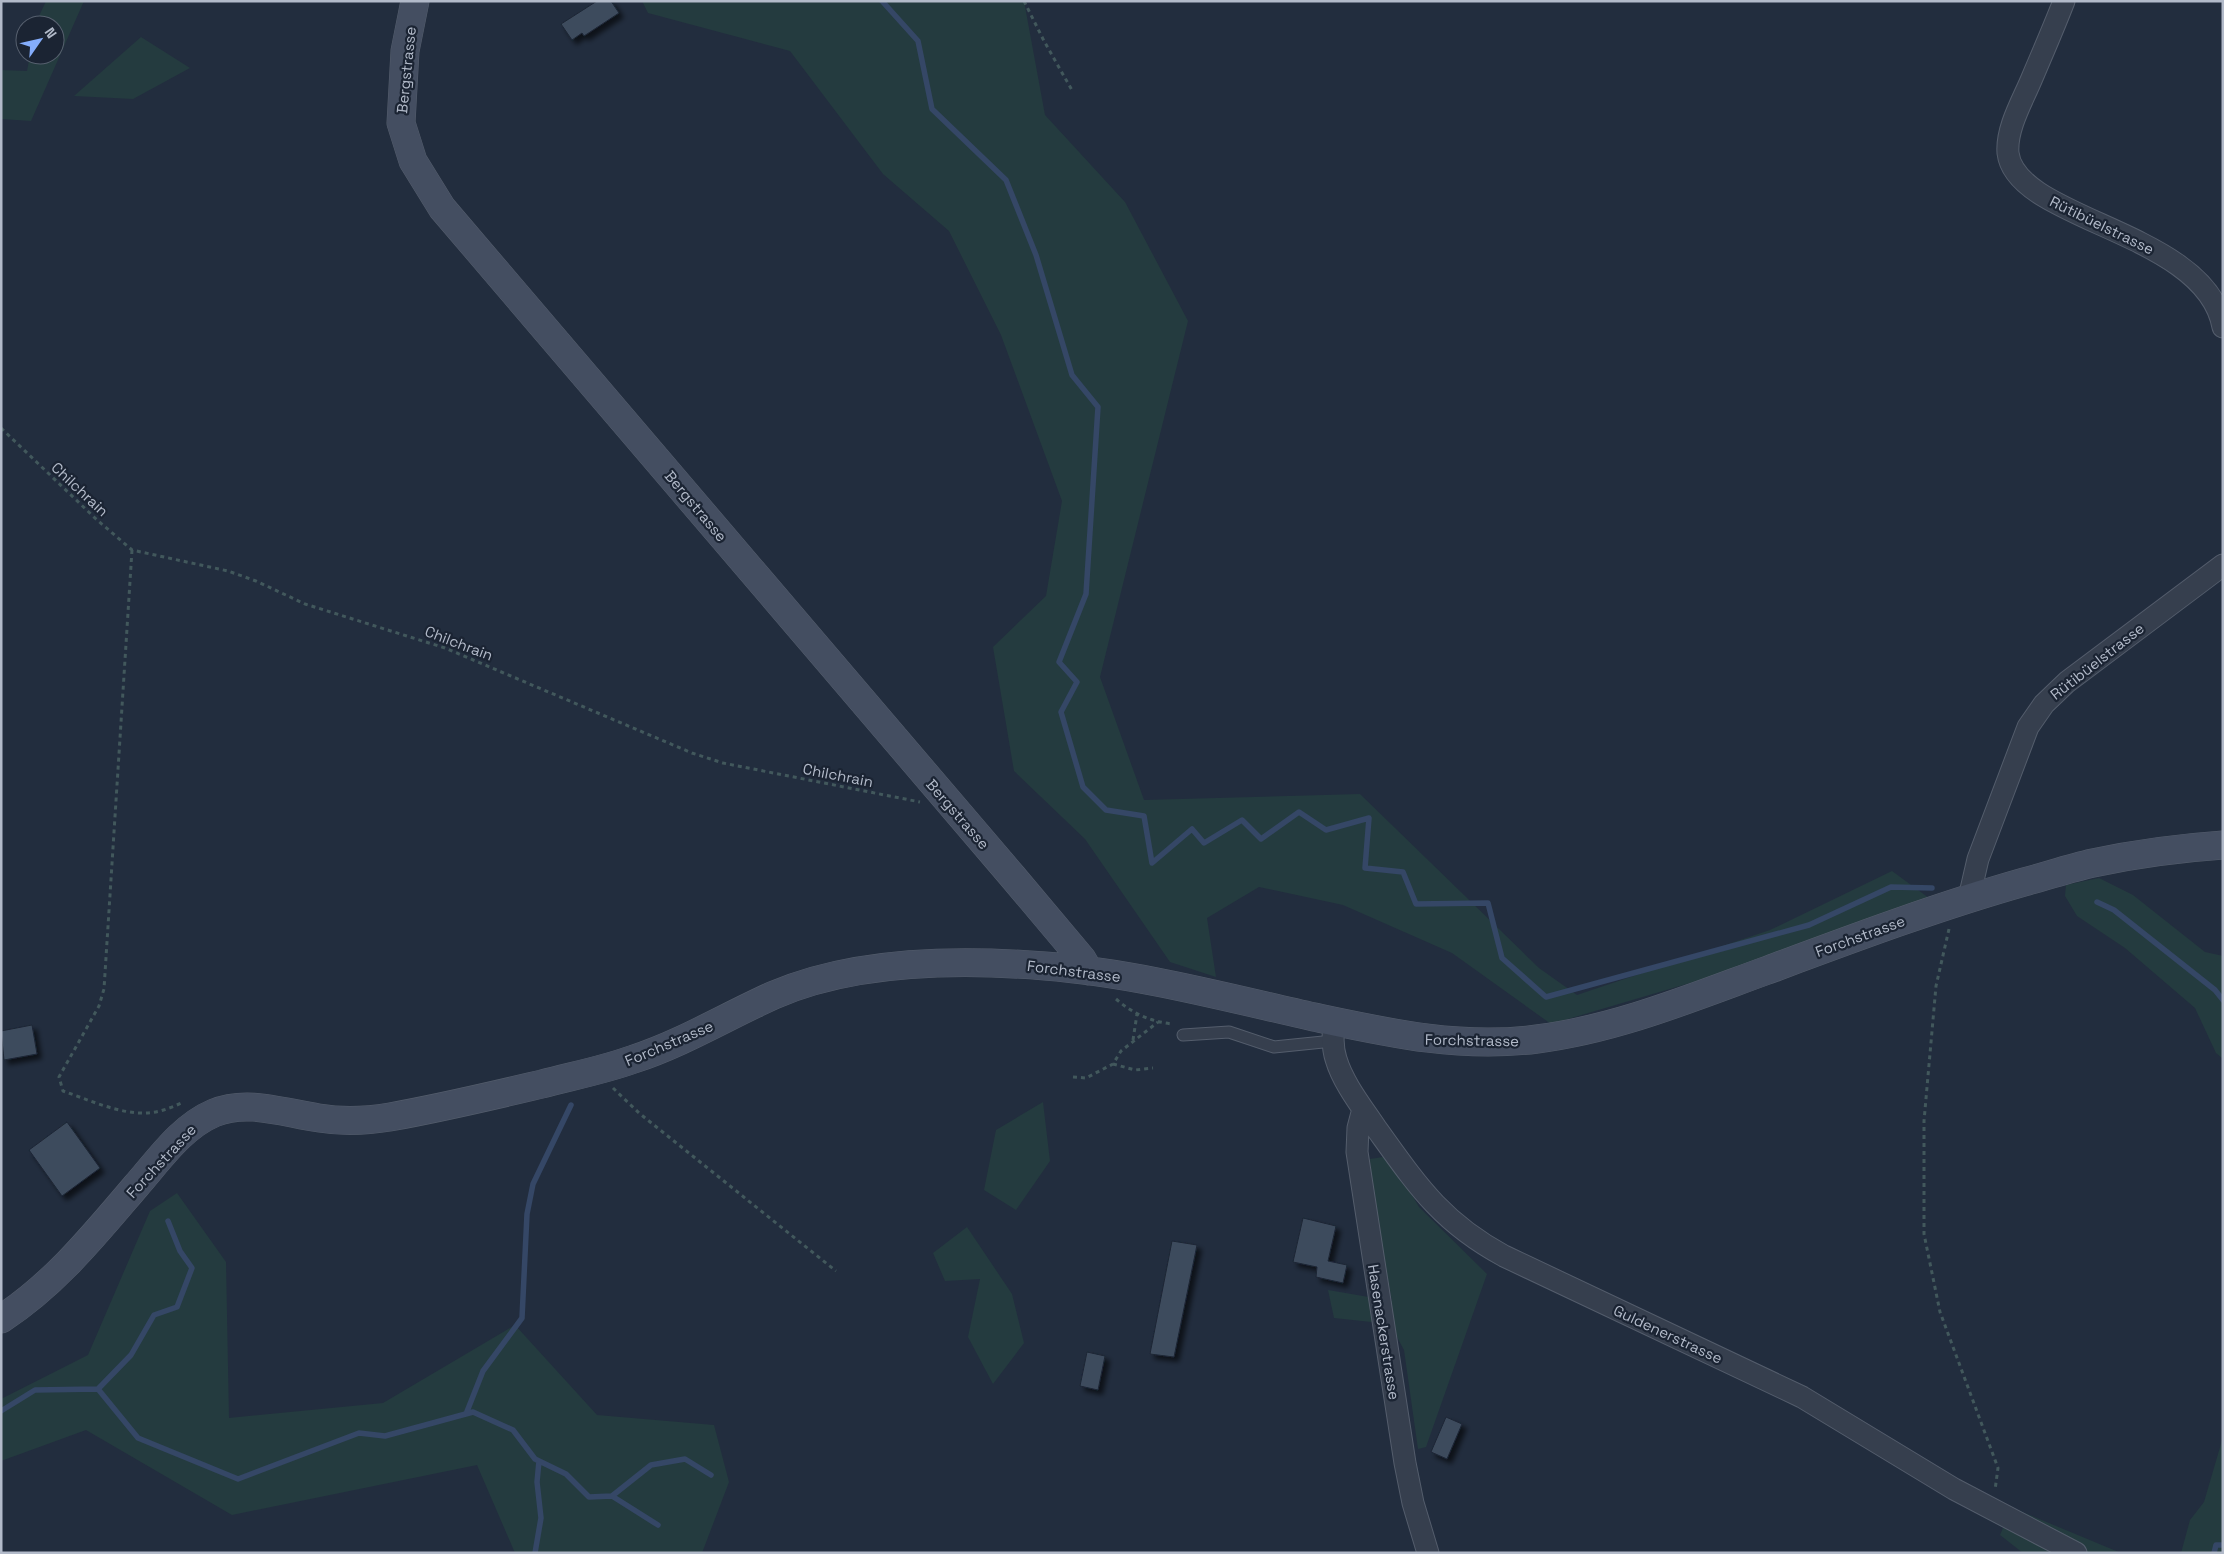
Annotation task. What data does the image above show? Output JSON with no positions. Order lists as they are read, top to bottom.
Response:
{
  "streets": {
    "main road": ["Bergstrasse", "Forchstrasse"],
    "street": ["Rütibüelstrasse", "Hasenackerstrasse", "Guldenerstrasse"],
    "path": ["Chilchrain"]
  },
  "crossings": [
    ["Bergstrasse", "Chilchrain"],
    ["Bergstrasse", "Forchstrasse"],
    ["Rütibüelstrasse", "Forchstrasse"],
    ["Forchstrasse", "Guldenerstrasse"],
    ["Hasenackerstrasse", "Guldenerstrasse"]
  ],
  "north": "top right"
}
